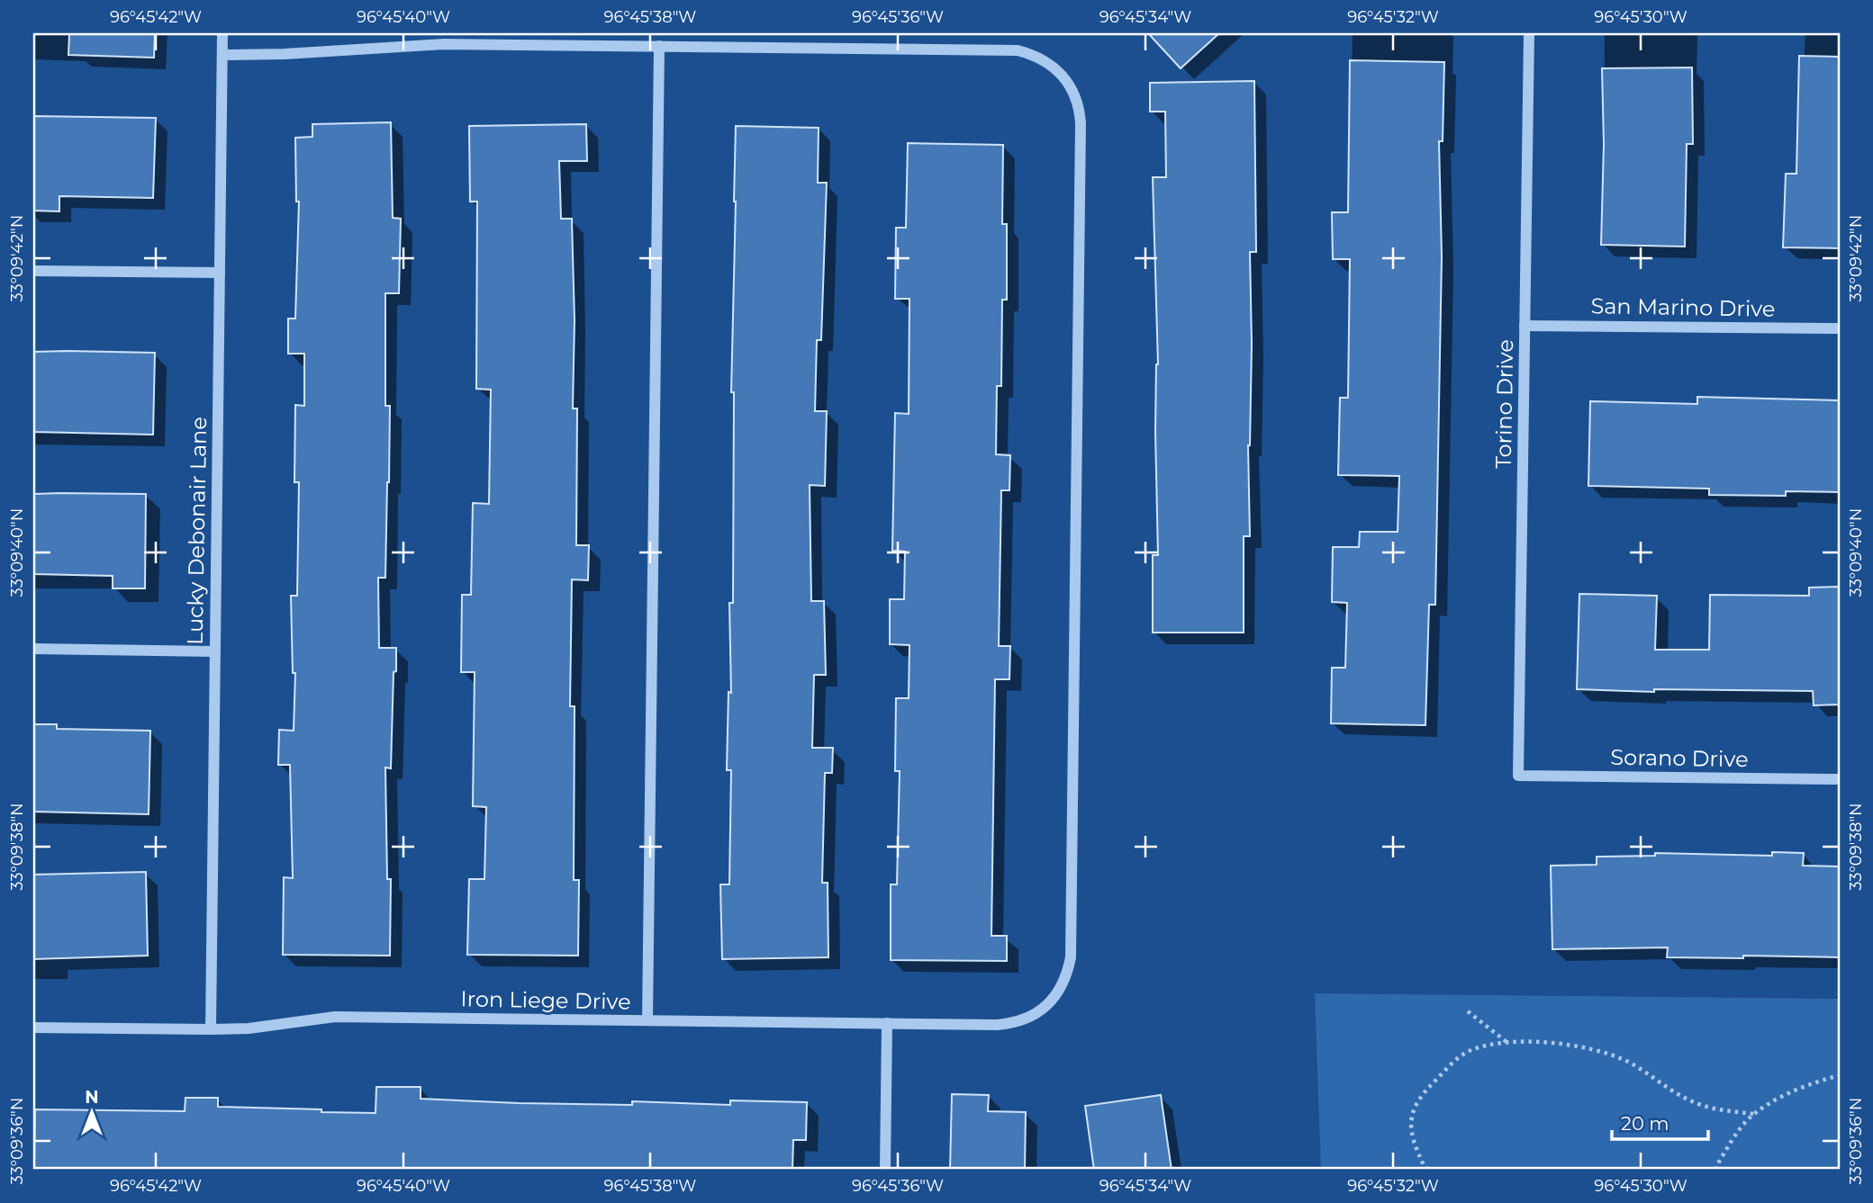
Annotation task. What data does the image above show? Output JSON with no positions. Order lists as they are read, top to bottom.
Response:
{
  "streets": {
    "street": [
      "San Marino Drive",
      "Torino Drive",
      "Lucky Debonair Lane",
      "Sorano Drive",
      "Iron Liege Drive"
    ]
  },
  "crossings": [
    ["San Marino Drive", "Torino Drive"],
    ["Torino Drive", "Sorano Drive"],
    ["Lucky Debonair Lane", "Iron Liege Drive"]
  ],
  "scale_bar": "20 m",
  "north": "top",
  "coordinates": [
    "96°45'42\"W",
    "96°45'40\"W",
    "96°45'38\"W",
    "96°45'36\"W",
    "96°45'34\"W",
    "96°45'32\"W",
    "96°45'30\"W",
    "33°09'42\"N",
    "33°09'40\"N",
    "33°09'38\"N",
    "33°09'36\"N"
  ]
}
